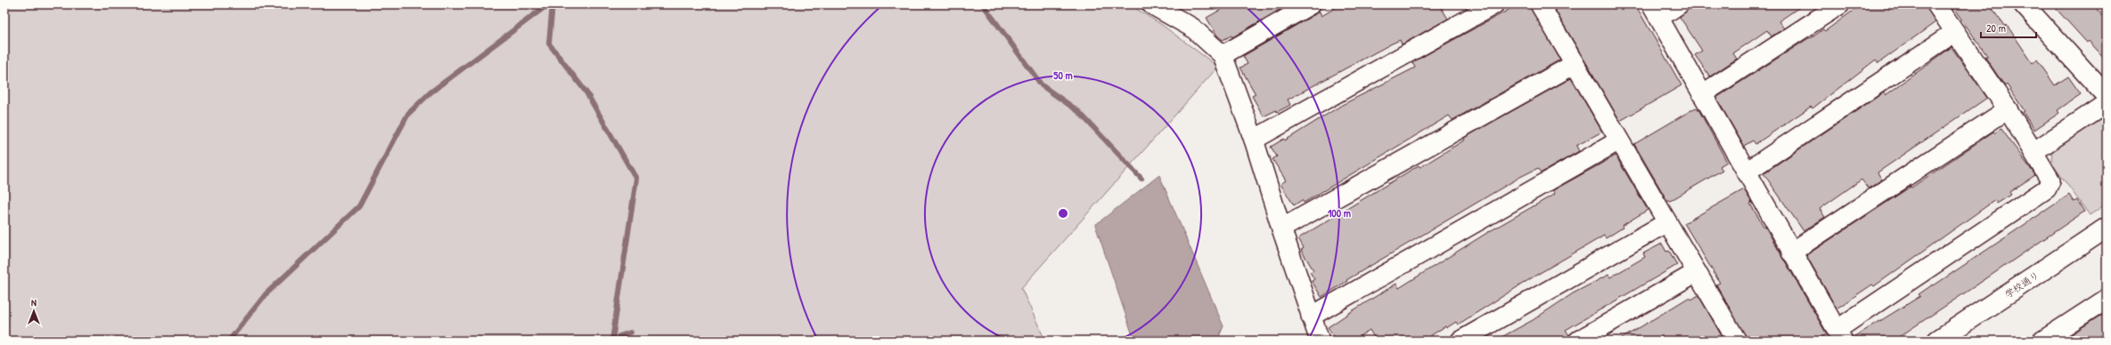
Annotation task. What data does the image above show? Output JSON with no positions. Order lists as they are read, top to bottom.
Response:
{
  "streets": {
    "street": ["学校通り"]
  },
  "scale_bar": "20 m",
  "north": "top",
  "rings": ["50 m", "100 m"]
}
